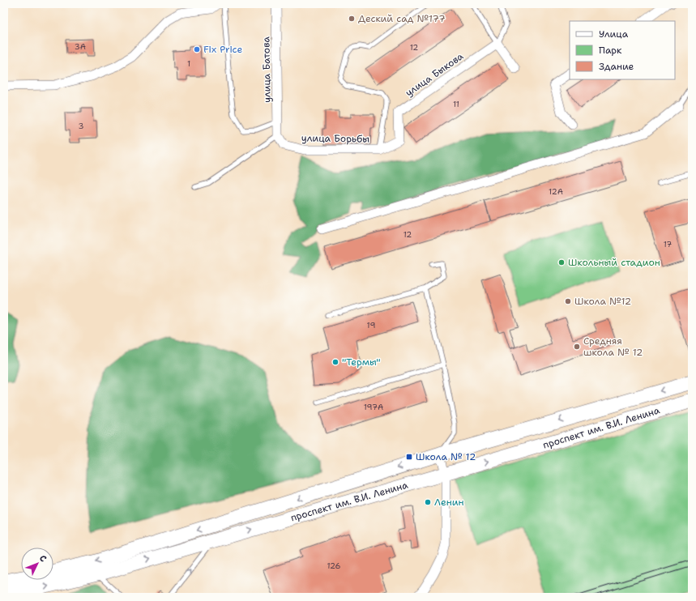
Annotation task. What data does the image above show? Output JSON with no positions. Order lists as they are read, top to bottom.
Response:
{
  "streets": {
    "main road": ["проспект им. В.И. Ленина"],
    "street": ["улица Батова", "улица Быкова", "улица Борьбы"]
  },
  "crossings": [
    ["улица Батова", "улица Борьбы"],
    ["улица Быкова", "улица Борьбы"]
  ],
  "places": {
    "other": [
      "Деский сад №177",
      "Fix Price",
      "Школьный стадион",
      "Школа №12",
      "Средняя школа № 12",
      "\"Термы\"",
      "Ленин"
    ],
    "transit": ["Школа № 12"]
  },
  "house_numbers": [
    "3А",
    "12",
    "1",
    "11",
    "3",
    "12А",
    "12",
    "17",
    "19",
    "197А",
    "126"
  ],
  "legend": ["Улица", "Парк", "Здание"],
  "north": "top right"
}
